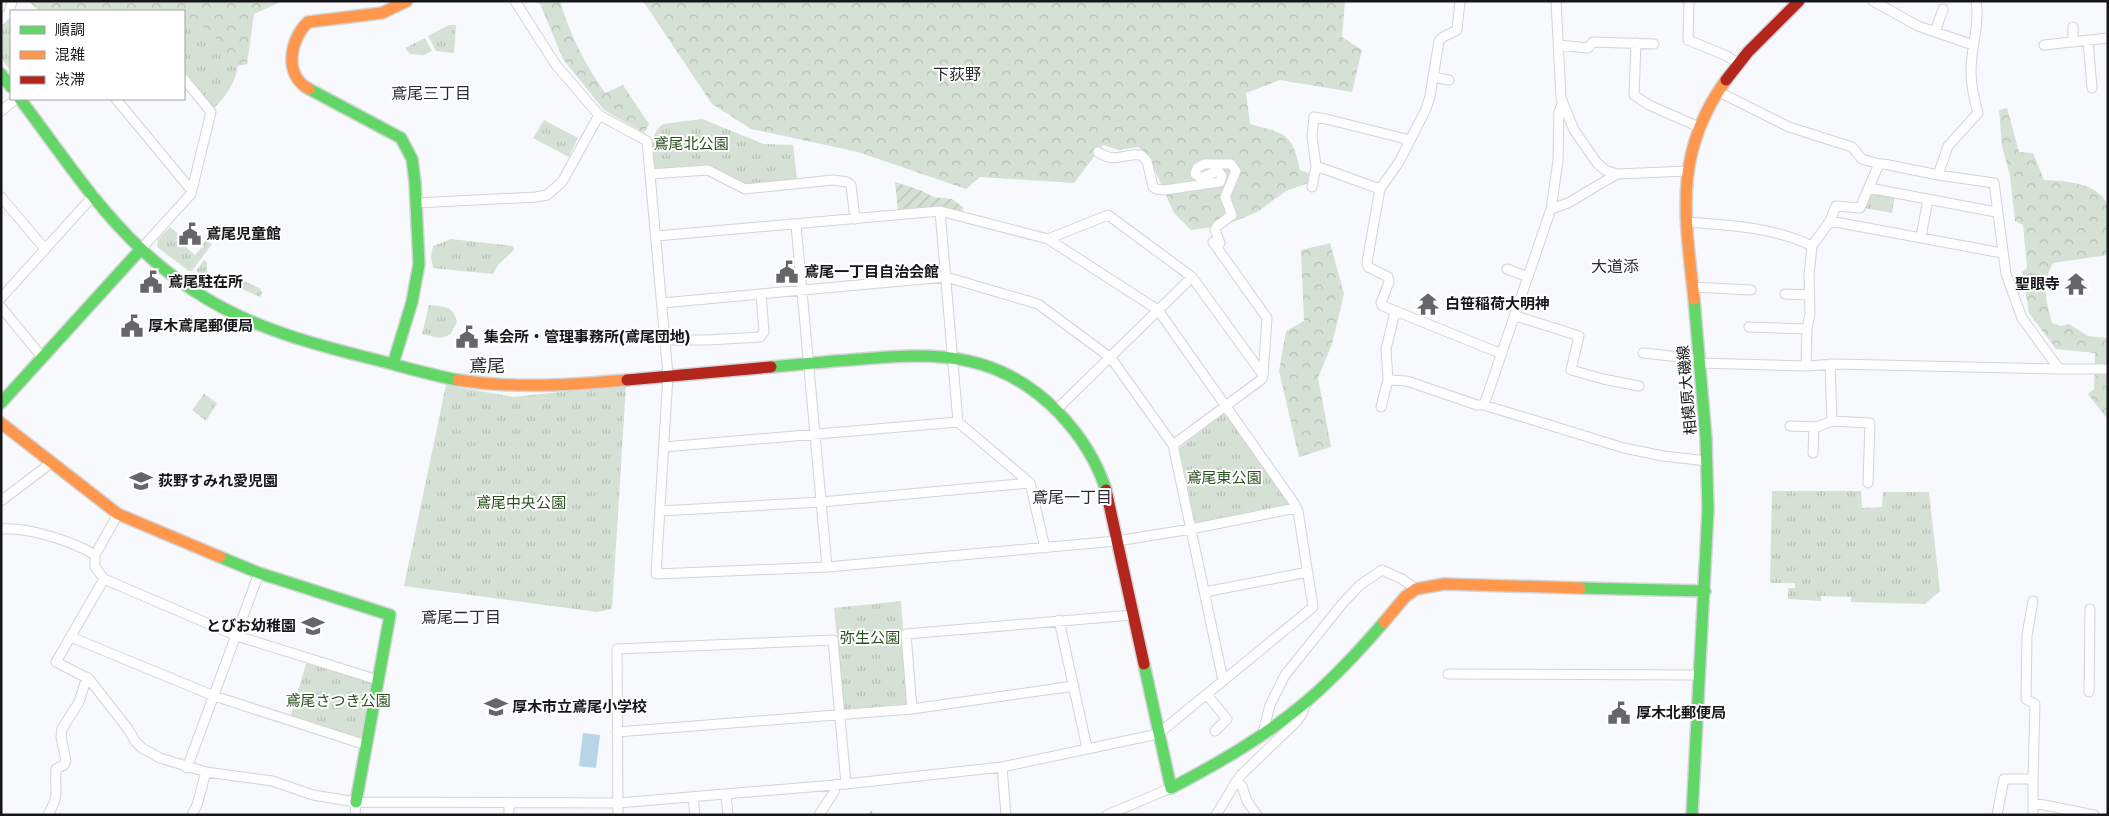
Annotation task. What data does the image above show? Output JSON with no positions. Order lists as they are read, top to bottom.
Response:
{
  "streets": {
    "street": ["相模原大磯線"]
  },
  "districts": [
    "下荻野",
    "鳶尾三丁目",
    "大道添",
    "鳶尾",
    "鳶尾一丁目",
    "鳶尾二丁目"
  ],
  "parks": [
    "鳶尾北公園",
    "鳶尾東公園",
    "鳶尾中央公園",
    "弥生公園",
    "鳶尾さつき公園"
  ],
  "places": {
    "public building": [
      "鳶尾児童館",
      "鳶尾一丁目自治会館",
      "鳶尾駐在所",
      "厚木鳶尾郵便局",
      "集会所・管理事務所(鳶尾団地)",
      "厚木北郵便局"
    ],
    "temple": ["聖眼寺", "白笹稲荷大明神"],
    "school or university": ["荻野すみれ愛児園", "とびお幼稚園", "厚木市立鳶尾小学校"]
  },
  "legend": ["順調", "混雑", "渋滞"]
}
